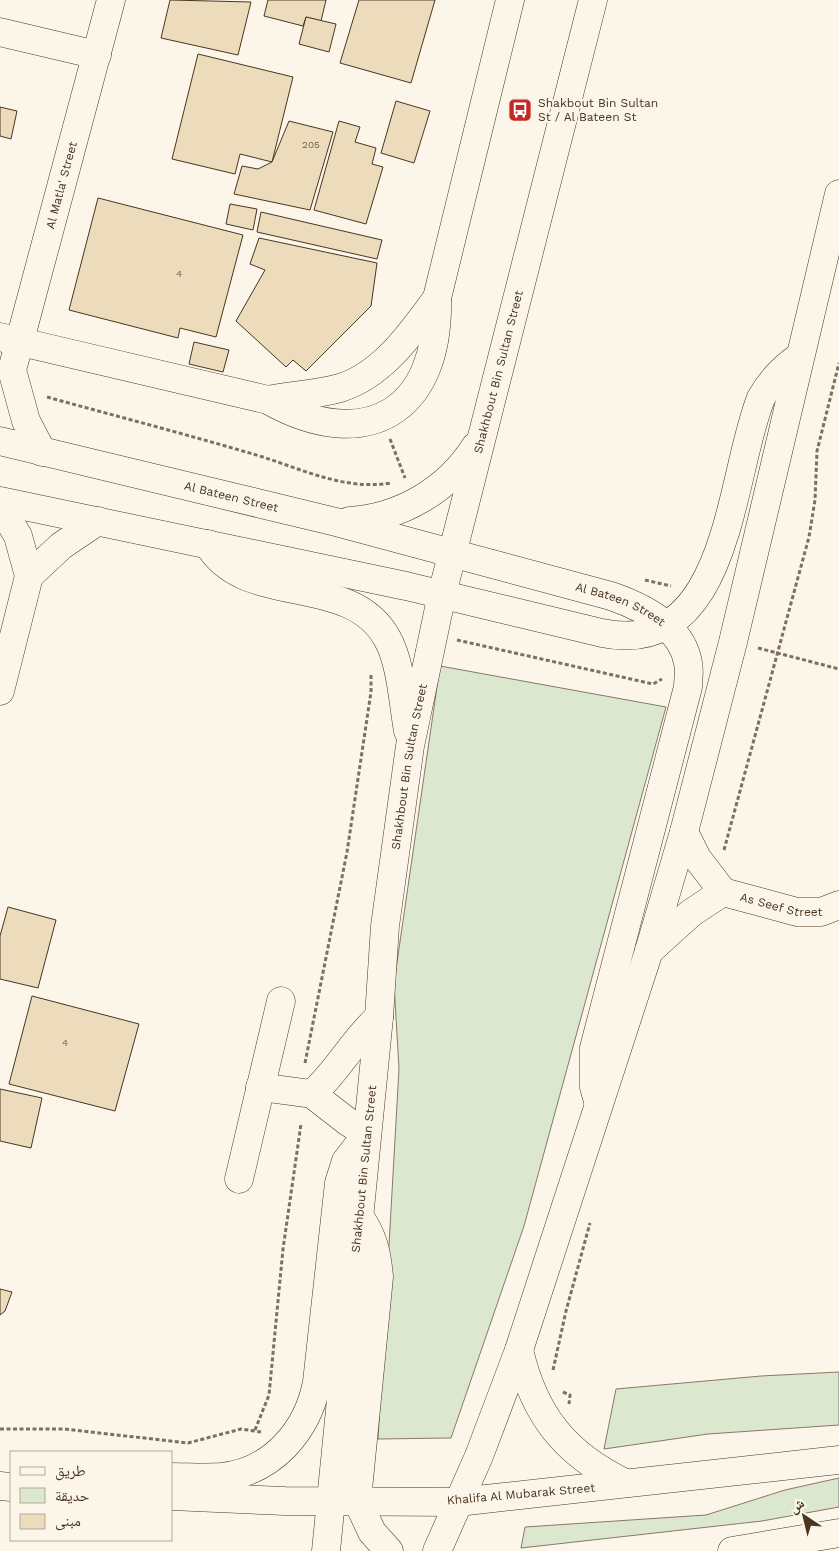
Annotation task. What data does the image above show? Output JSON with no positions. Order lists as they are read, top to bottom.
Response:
{
  "streets": {
    "main road": [
      "Al Matla' Street",
      "Shakhbout Bin Sultan Street",
      "Al Bateen Street",
      "As Seef Street",
      "Khalifa Al Mubarak Street"
    ]
  },
  "crossings": [
    ["Shakhbout Bin Sultan Street", "Al Bateen Street"],
    ["Shakhbout Bin Sultan Street", "Khalifa Al Mubarak Street"]
  ],
  "places": {
    "bus stop": ["Shakbout Bin Sultan St / Al Bateen St"]
  },
  "house_numbers": ["205", "4", "4"],
  "legend": ["طريق", "حديقة", "مبنى"],
  "north": "top left"
}
